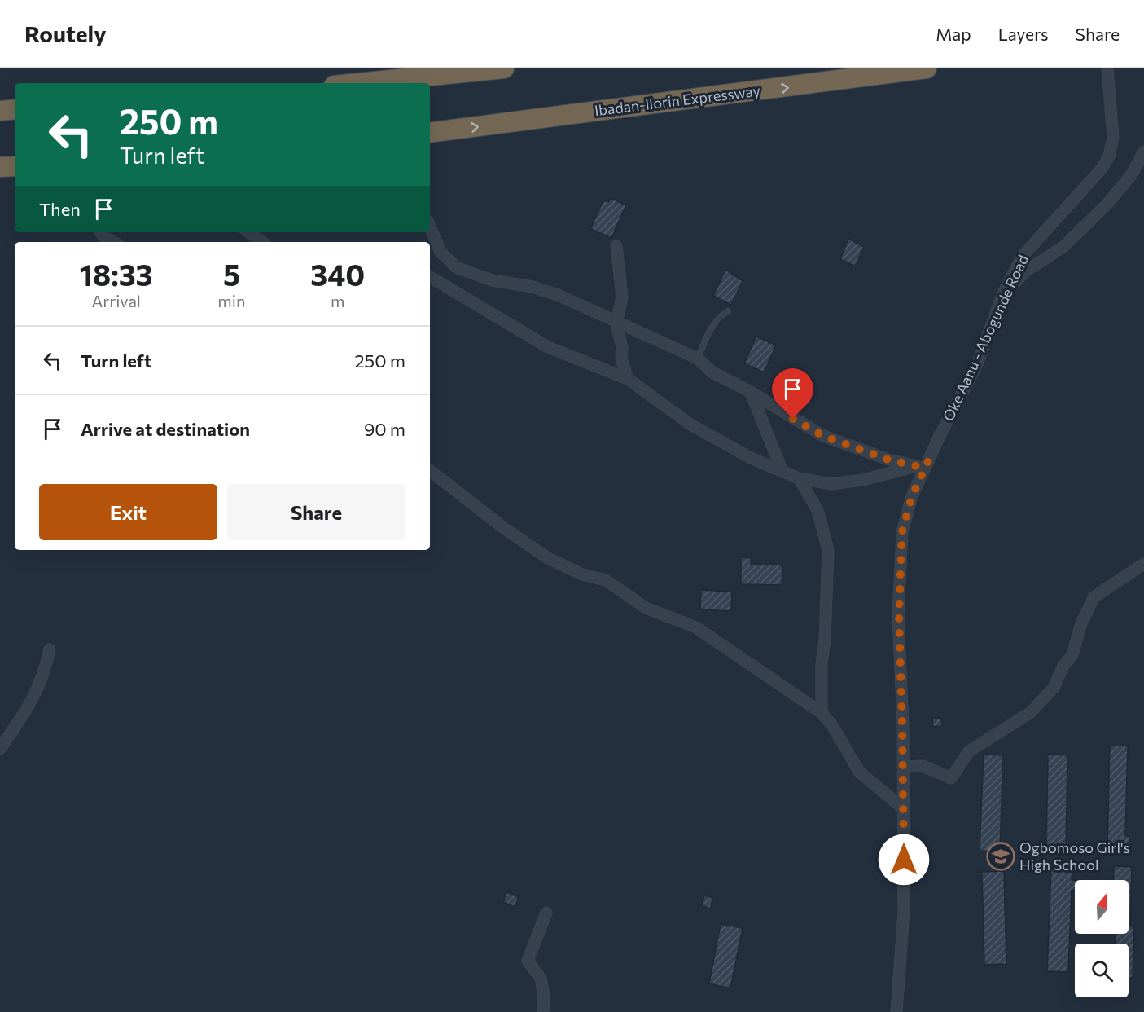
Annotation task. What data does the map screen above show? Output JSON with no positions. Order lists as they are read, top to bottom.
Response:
{
  "streets": {
    "highway": ["Ibadan-Ilorin Expressway"],
    "street": ["Oke Aanu - Abogunde Road"]
  },
  "one_way": ["Ibadan-Ilorin Expressway"],
  "places": {
    "school or university": ["Ogbomoso Girl's High School"]
  },
  "north": "top",
  "page": {
    "header": "Routely",
    "nav": ["Map", "Layers", "Share"],
    "turn": ["250 m", "Turn left"],
    "then": "Then",
    "eta": [
      "18:33",
      "Arrival",
      "5",
      "min",
      "340",
      "m"
    ],
    "list": [
      {
        "name": "Turn left",
        "value": "250 m"
      },
      {
        "name": "Arrive at destination",
        "value": "90 m"
      }
    ],
    "buttons": ["Exit", "Share"]
  }
}
